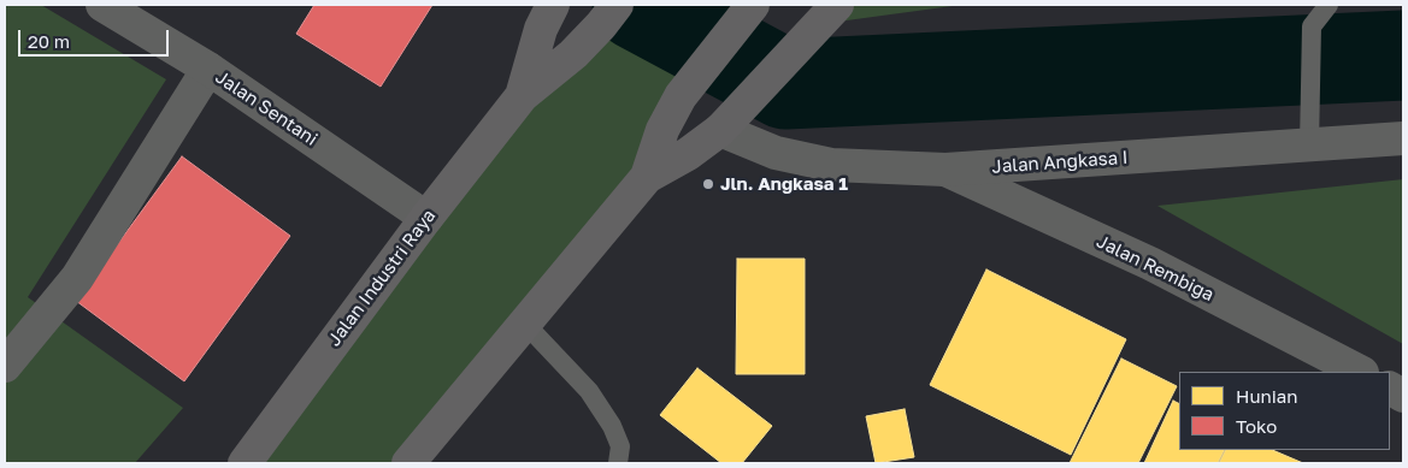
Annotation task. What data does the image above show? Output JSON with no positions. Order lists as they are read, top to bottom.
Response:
{
  "streets": {
    "main road": ["Jalan Industri Raya"],
    "street": ["Jalan Sentani", "Jalan Angkasa I", "Jalan Rembiga"]
  },
  "crossings": [
    ["Jalan Sentani", "Jalan Industri Raya"],
    ["Jalan Angkasa I", "Jalan Rembiga"]
  ],
  "places": ["Jln. Angkasa 1"],
  "legend": ["Hunian", "Toko"],
  "scale_bar": "20 m"
}
